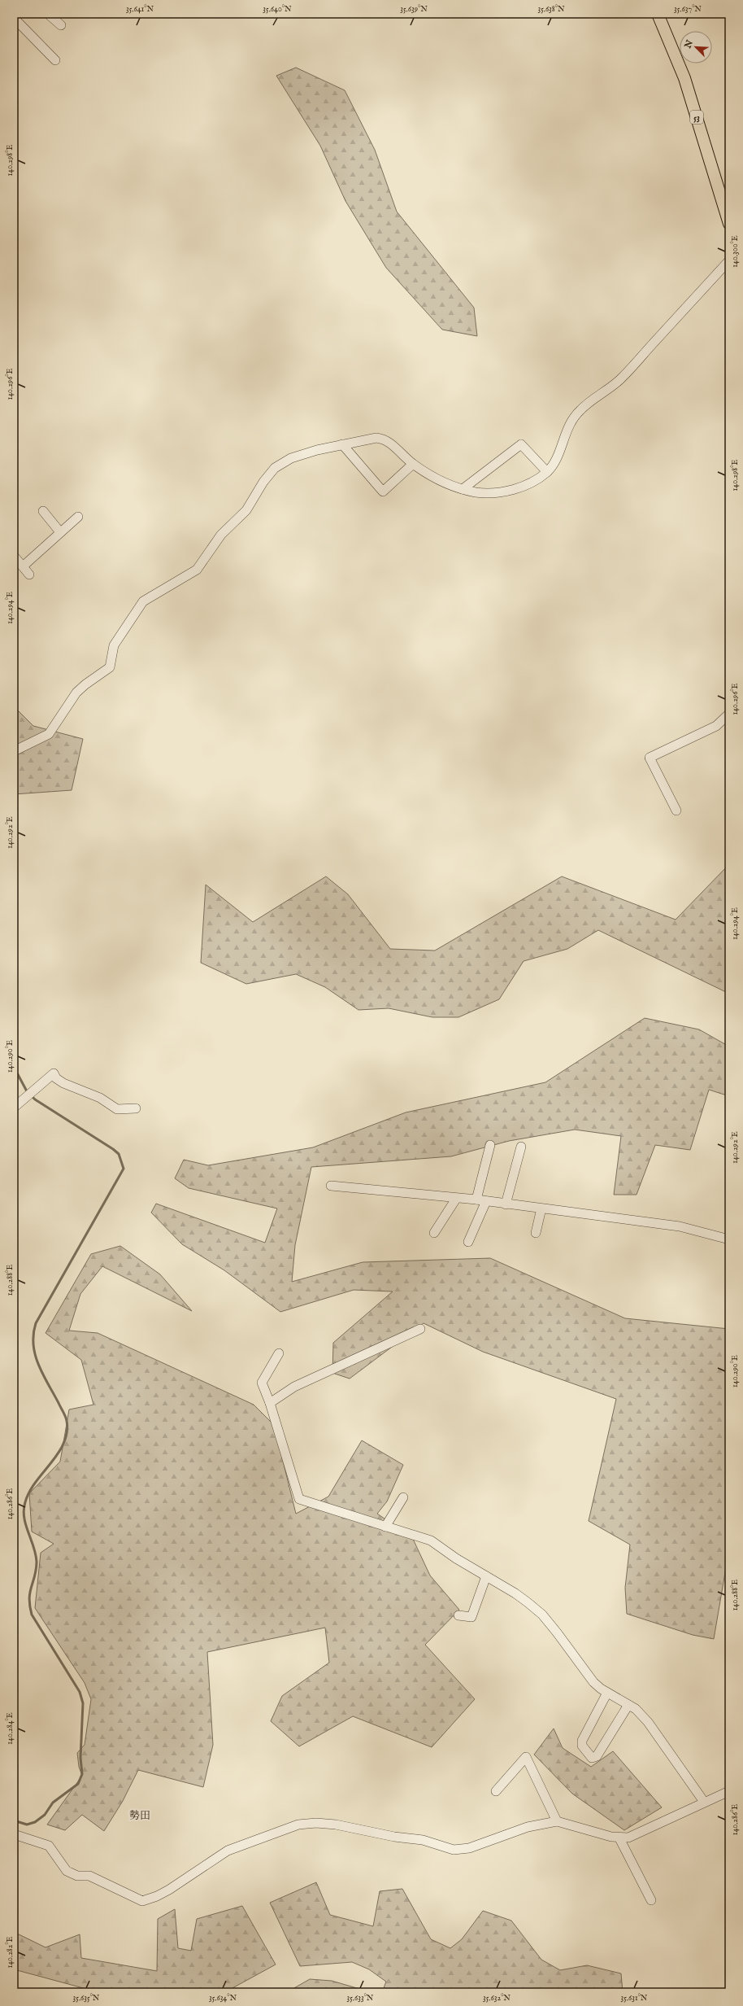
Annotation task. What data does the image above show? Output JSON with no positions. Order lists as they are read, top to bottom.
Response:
{
  "streets": {
    "main road": ["53"]
  },
  "districts": ["勢田"],
  "north": "top left",
  "coordinates": [
    "35.641°N",
    "35.640°N",
    "35.639°N",
    "35.638°N",
    "35.637°N",
    "140.298°E",
    "140.300°E",
    "140.296°E",
    "140.294°E",
    "140.292°E",
    "140.290°E",
    "140.288°E",
    "140.286°E",
    "140.284°E",
    "140.282°E",
    "35.635°N",
    "35.634°N",
    "35.633°N",
    "35.632°N",
    "35.631°N"
  ]
}
